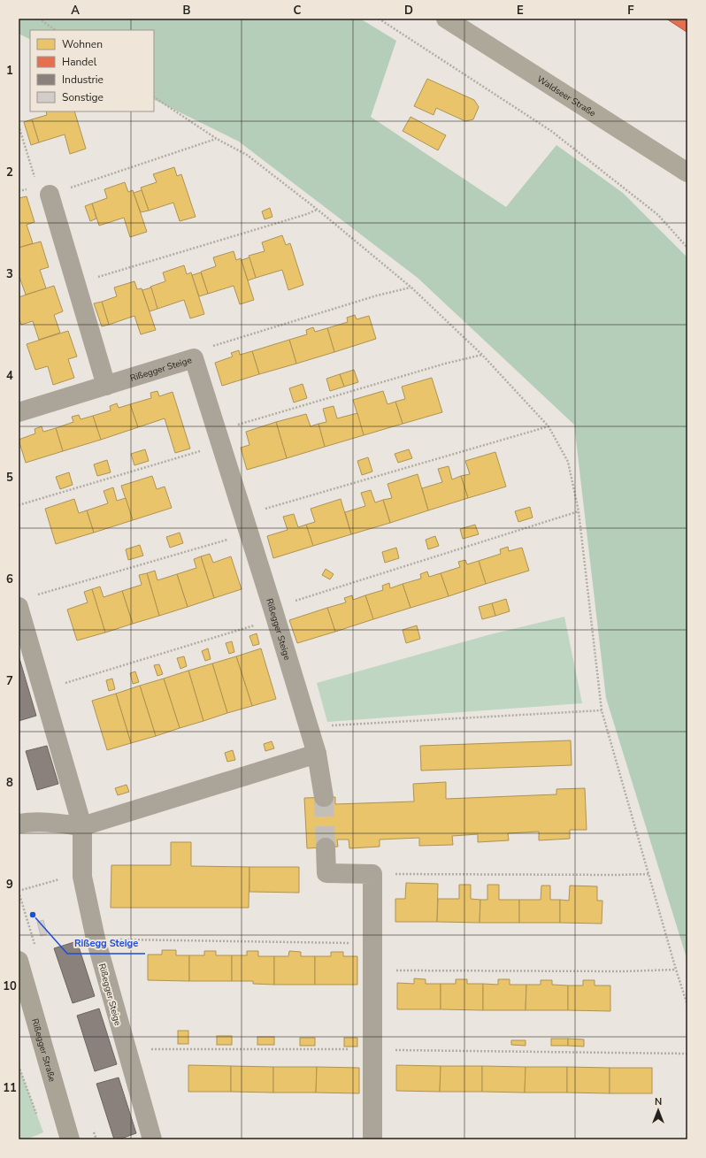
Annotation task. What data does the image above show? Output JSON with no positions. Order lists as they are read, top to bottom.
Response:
{
  "streets": {
    "main road": ["Waldseer Straße"],
    "street": ["Rißegger Steige", "Rißegger Straße"]
  },
  "places": ["Rißegg Steige"],
  "legend": [
    "Wohnen",
    "Handel",
    "Industrie",
    "Sonstige"
  ],
  "north": "top",
  "grid": {
    "columns": [
      "A",
      "B",
      "C",
      "D",
      "E",
      "F"
    ],
    "rows": [
      "1",
      "2",
      "3",
      "4",
      "5",
      "6",
      "7",
      "8",
      "9",
      "10",
      "11"
    ]
  }
}
